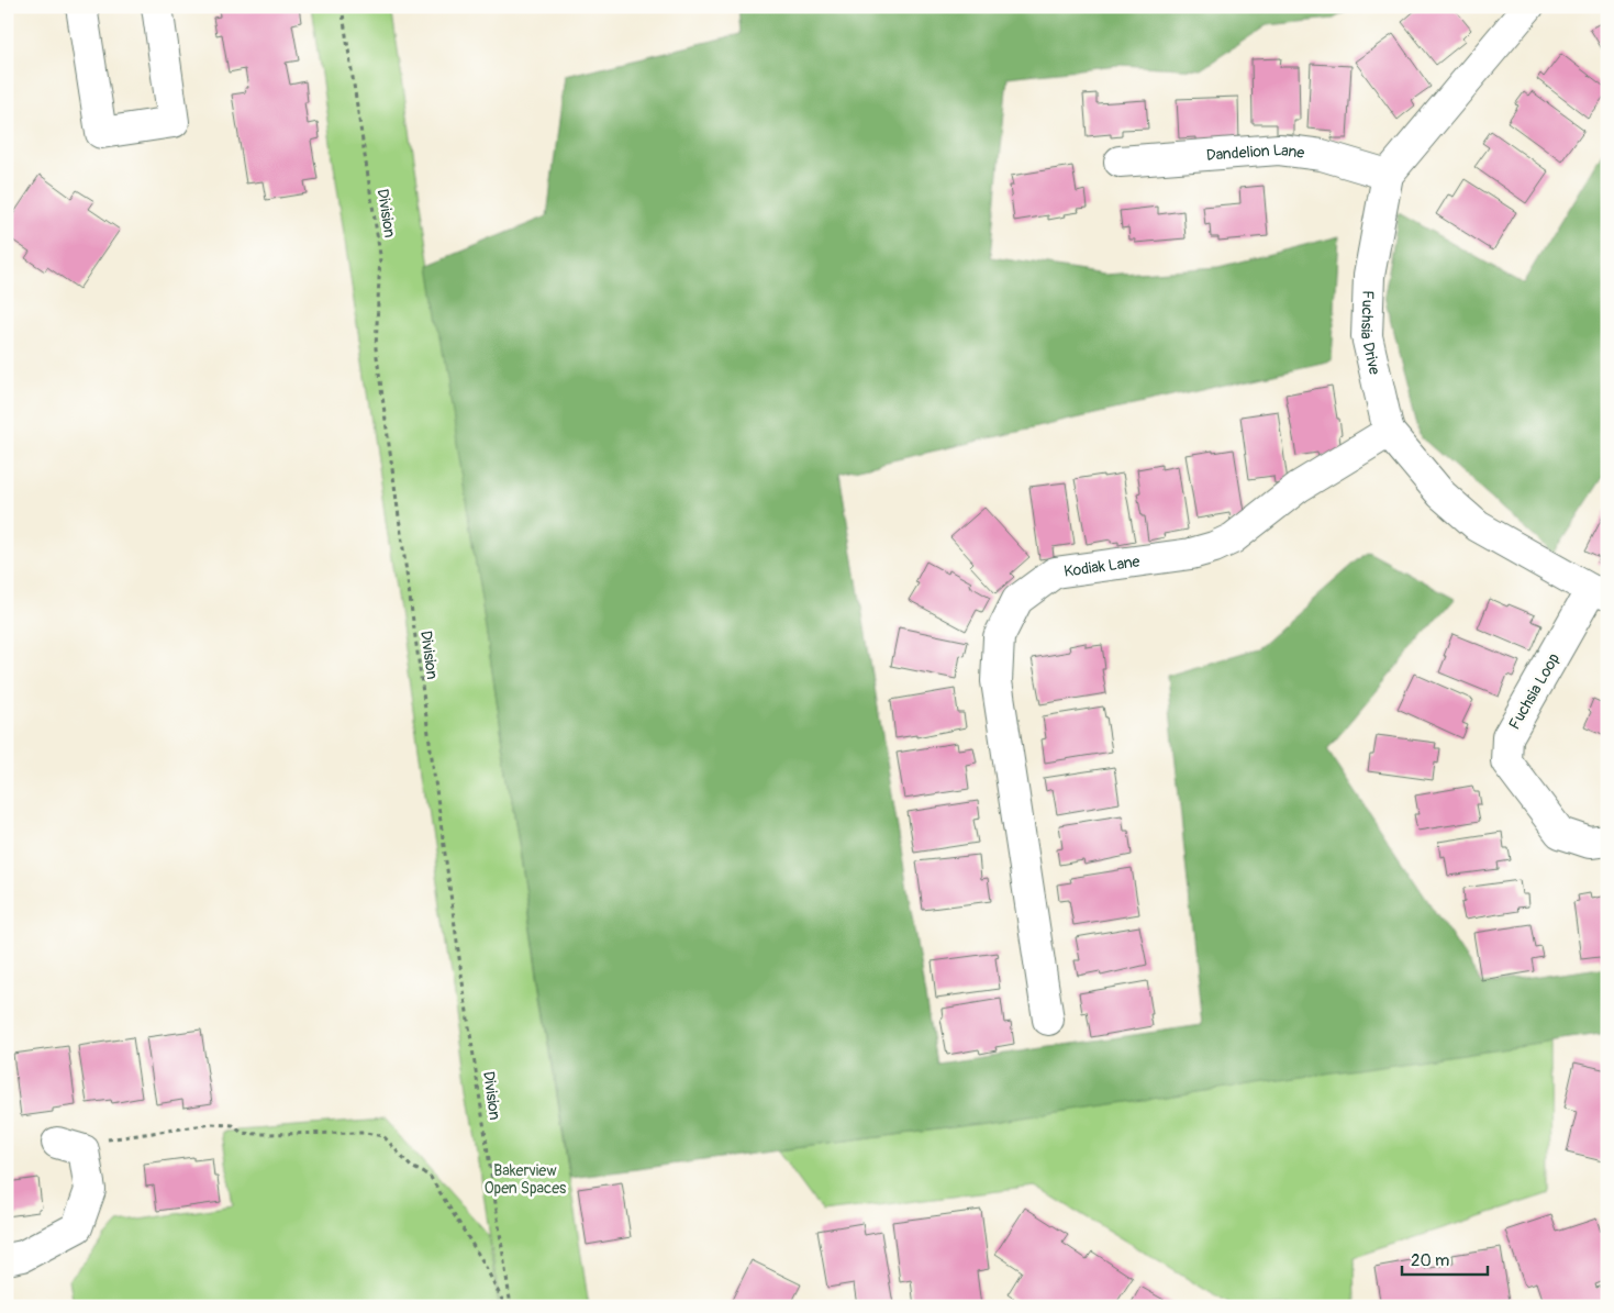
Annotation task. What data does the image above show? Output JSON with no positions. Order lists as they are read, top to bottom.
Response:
{
  "streets": {
    "street": [
      "Dandelion Lane",
      "Fuchsia Drive",
      "Kodiak Lane",
      "Fuchsia Loop"
    ],
    "path": ["Division"]
  },
  "crossings": [
    ["Dandelion Lane", "Fuchsia Drive"],
    ["Fuchsia Drive", "Kodiak Lane"],
    ["Fuchsia Drive", "Fuchsia Loop"]
  ],
  "parks": ["Bakerview Open Spaces"],
  "scale_bar": "20 m"
}
